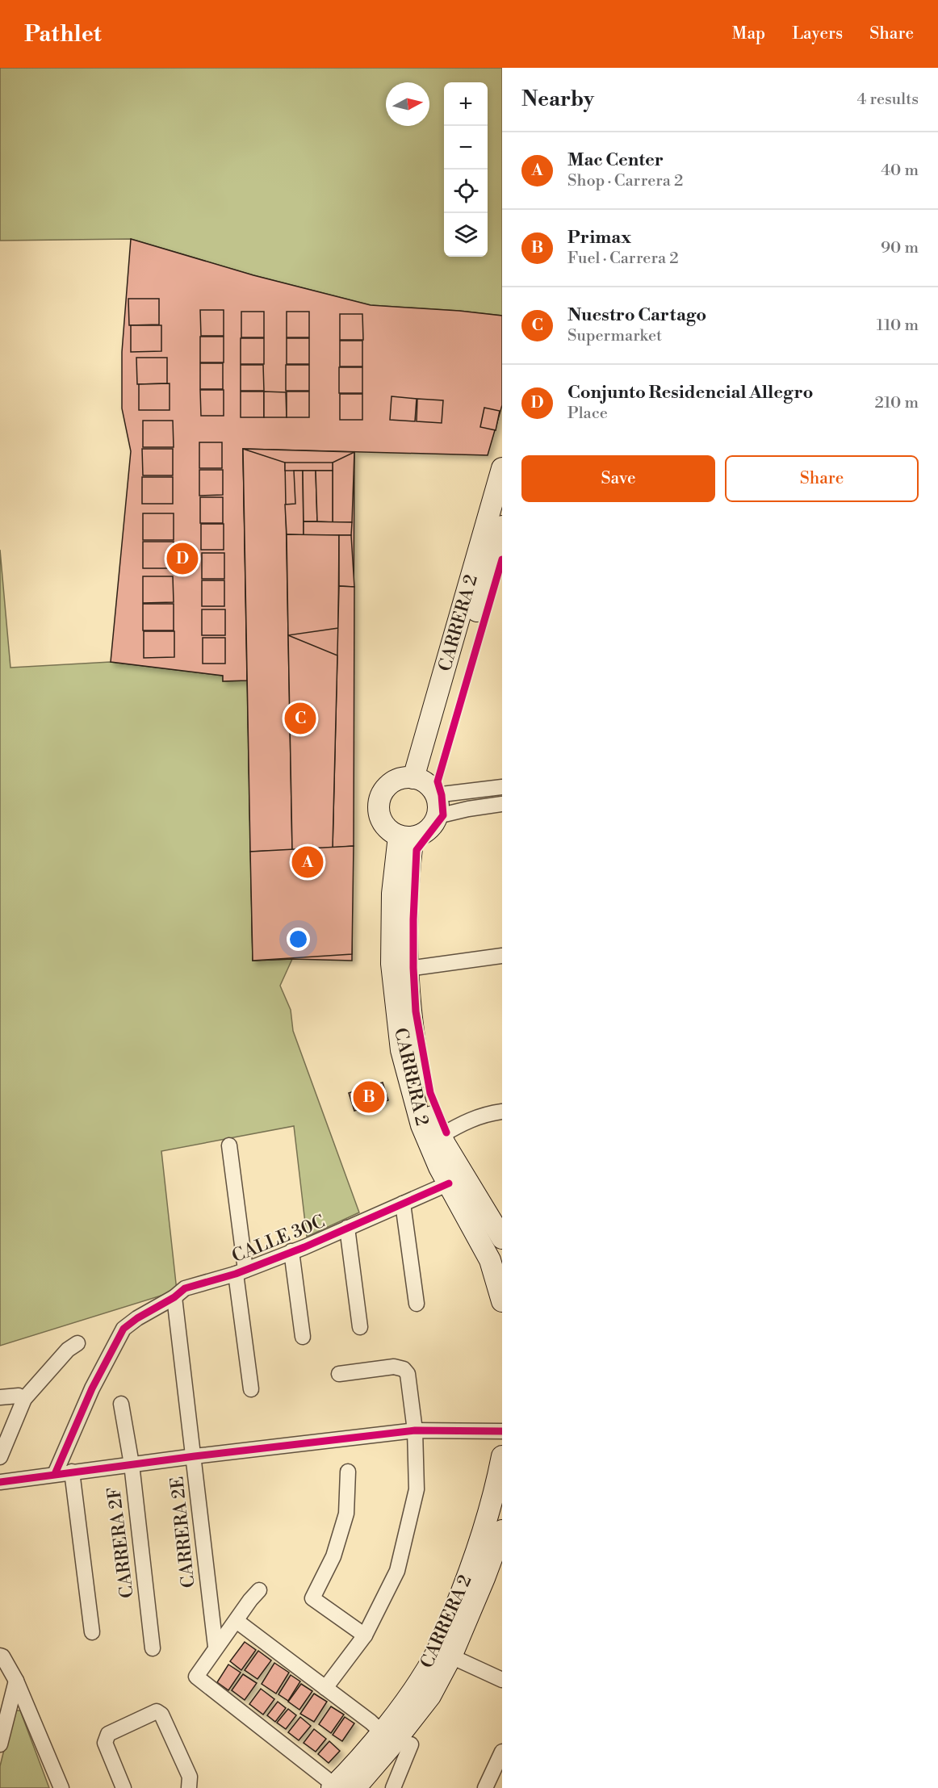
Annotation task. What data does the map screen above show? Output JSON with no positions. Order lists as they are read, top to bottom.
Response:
{
  "streets": {
    "main road": ["CARRERA 2"],
    "street": ["CALLE 30C", "CARRERA 2E", "CARRERA 2F"]
  },
  "crossings": [
    ["CARRERA 2", "CALLE 30C"],
    ["CALLE 30C", "CARRERA 2E"]
  ],
  "north": "right",
  "page": {
    "header": "Pathlet",
    "nav": ["Map", "Layers", "Share"],
    "heading": ["Nearby", "4 results"],
    "map_buttons": ["+", "−"],
    "list": [
      {
        "mark": "A",
        "name": "Mac Center",
        "note": "Shop · Carrera 2",
        "value": "40 m"
      },
      {
        "mark": "B",
        "name": "Primax",
        "note": "Fuel · Carrera 2",
        "value": "90 m"
      },
      {
        "mark": "C",
        "name": "Nuestro Cartago",
        "note": "Supermarket",
        "value": "110 m"
      },
      {
        "mark": "D",
        "name": "Conjunto Residencial Allegro",
        "note": "Place",
        "value": "210 m"
      }
    ],
    "buttons": ["Save", "Share"],
    "pins": [
      "D",
      "C",
      "A",
      "B"
    ]
  }
}
